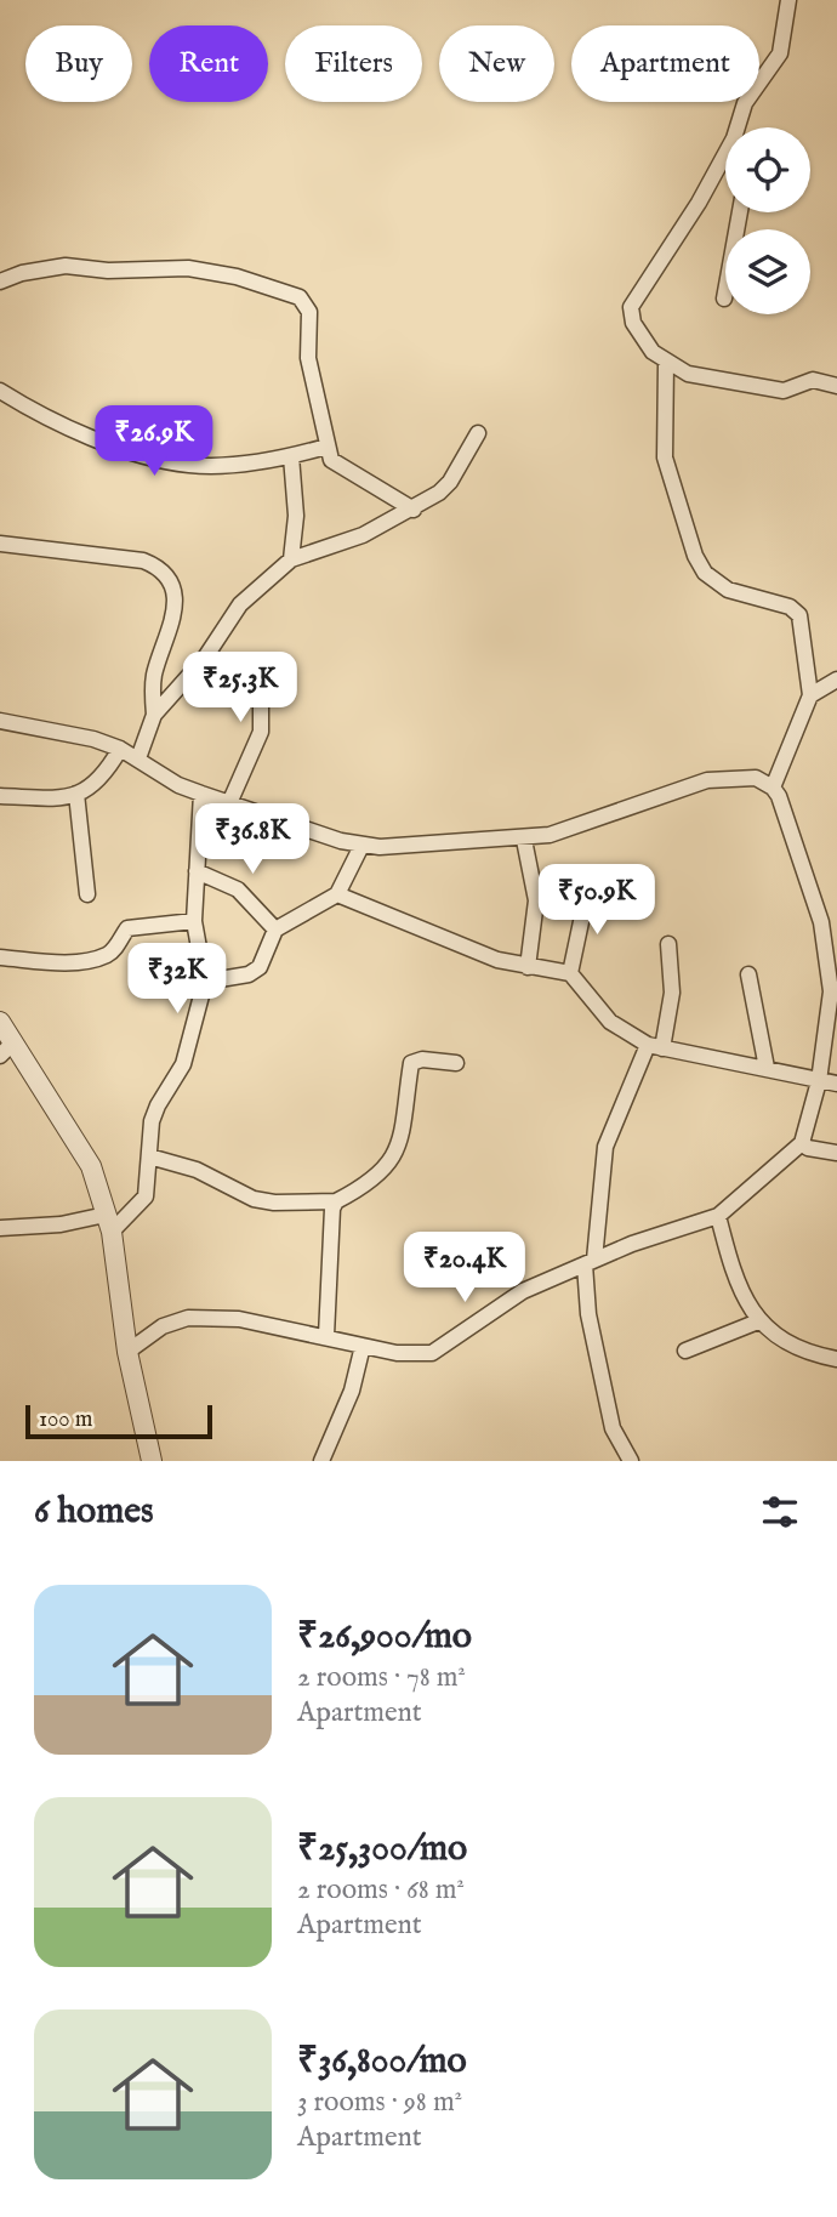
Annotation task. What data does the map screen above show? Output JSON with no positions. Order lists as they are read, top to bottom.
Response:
{
  "scale_bar": "100 m",
  "page": {
    "chip": [
      "Buy",
      "Rent",
      "Filters",
      "New",
      "Apartment"
    ],
    "price": [
      "₹26.9K",
      "₹25.3K",
      "₹36.8K",
      "₹50.9K",
      "₹32K",
      "₹20.4K"
    ],
    "scale": "100 m",
    "heading": "6 homes",
    "list": [
      {
        "name": "₹26,900/mo",
        "note": "2 rooms · 78 m² · Apartment"
      },
      {
        "name": "₹25,300/mo",
        "note": "2 rooms · 68 m² · Apartment"
      },
      {
        "name": "₹36,800/mo",
        "note": "3 rooms · 98 m² · Apartment"
      }
    ]
  }
}
